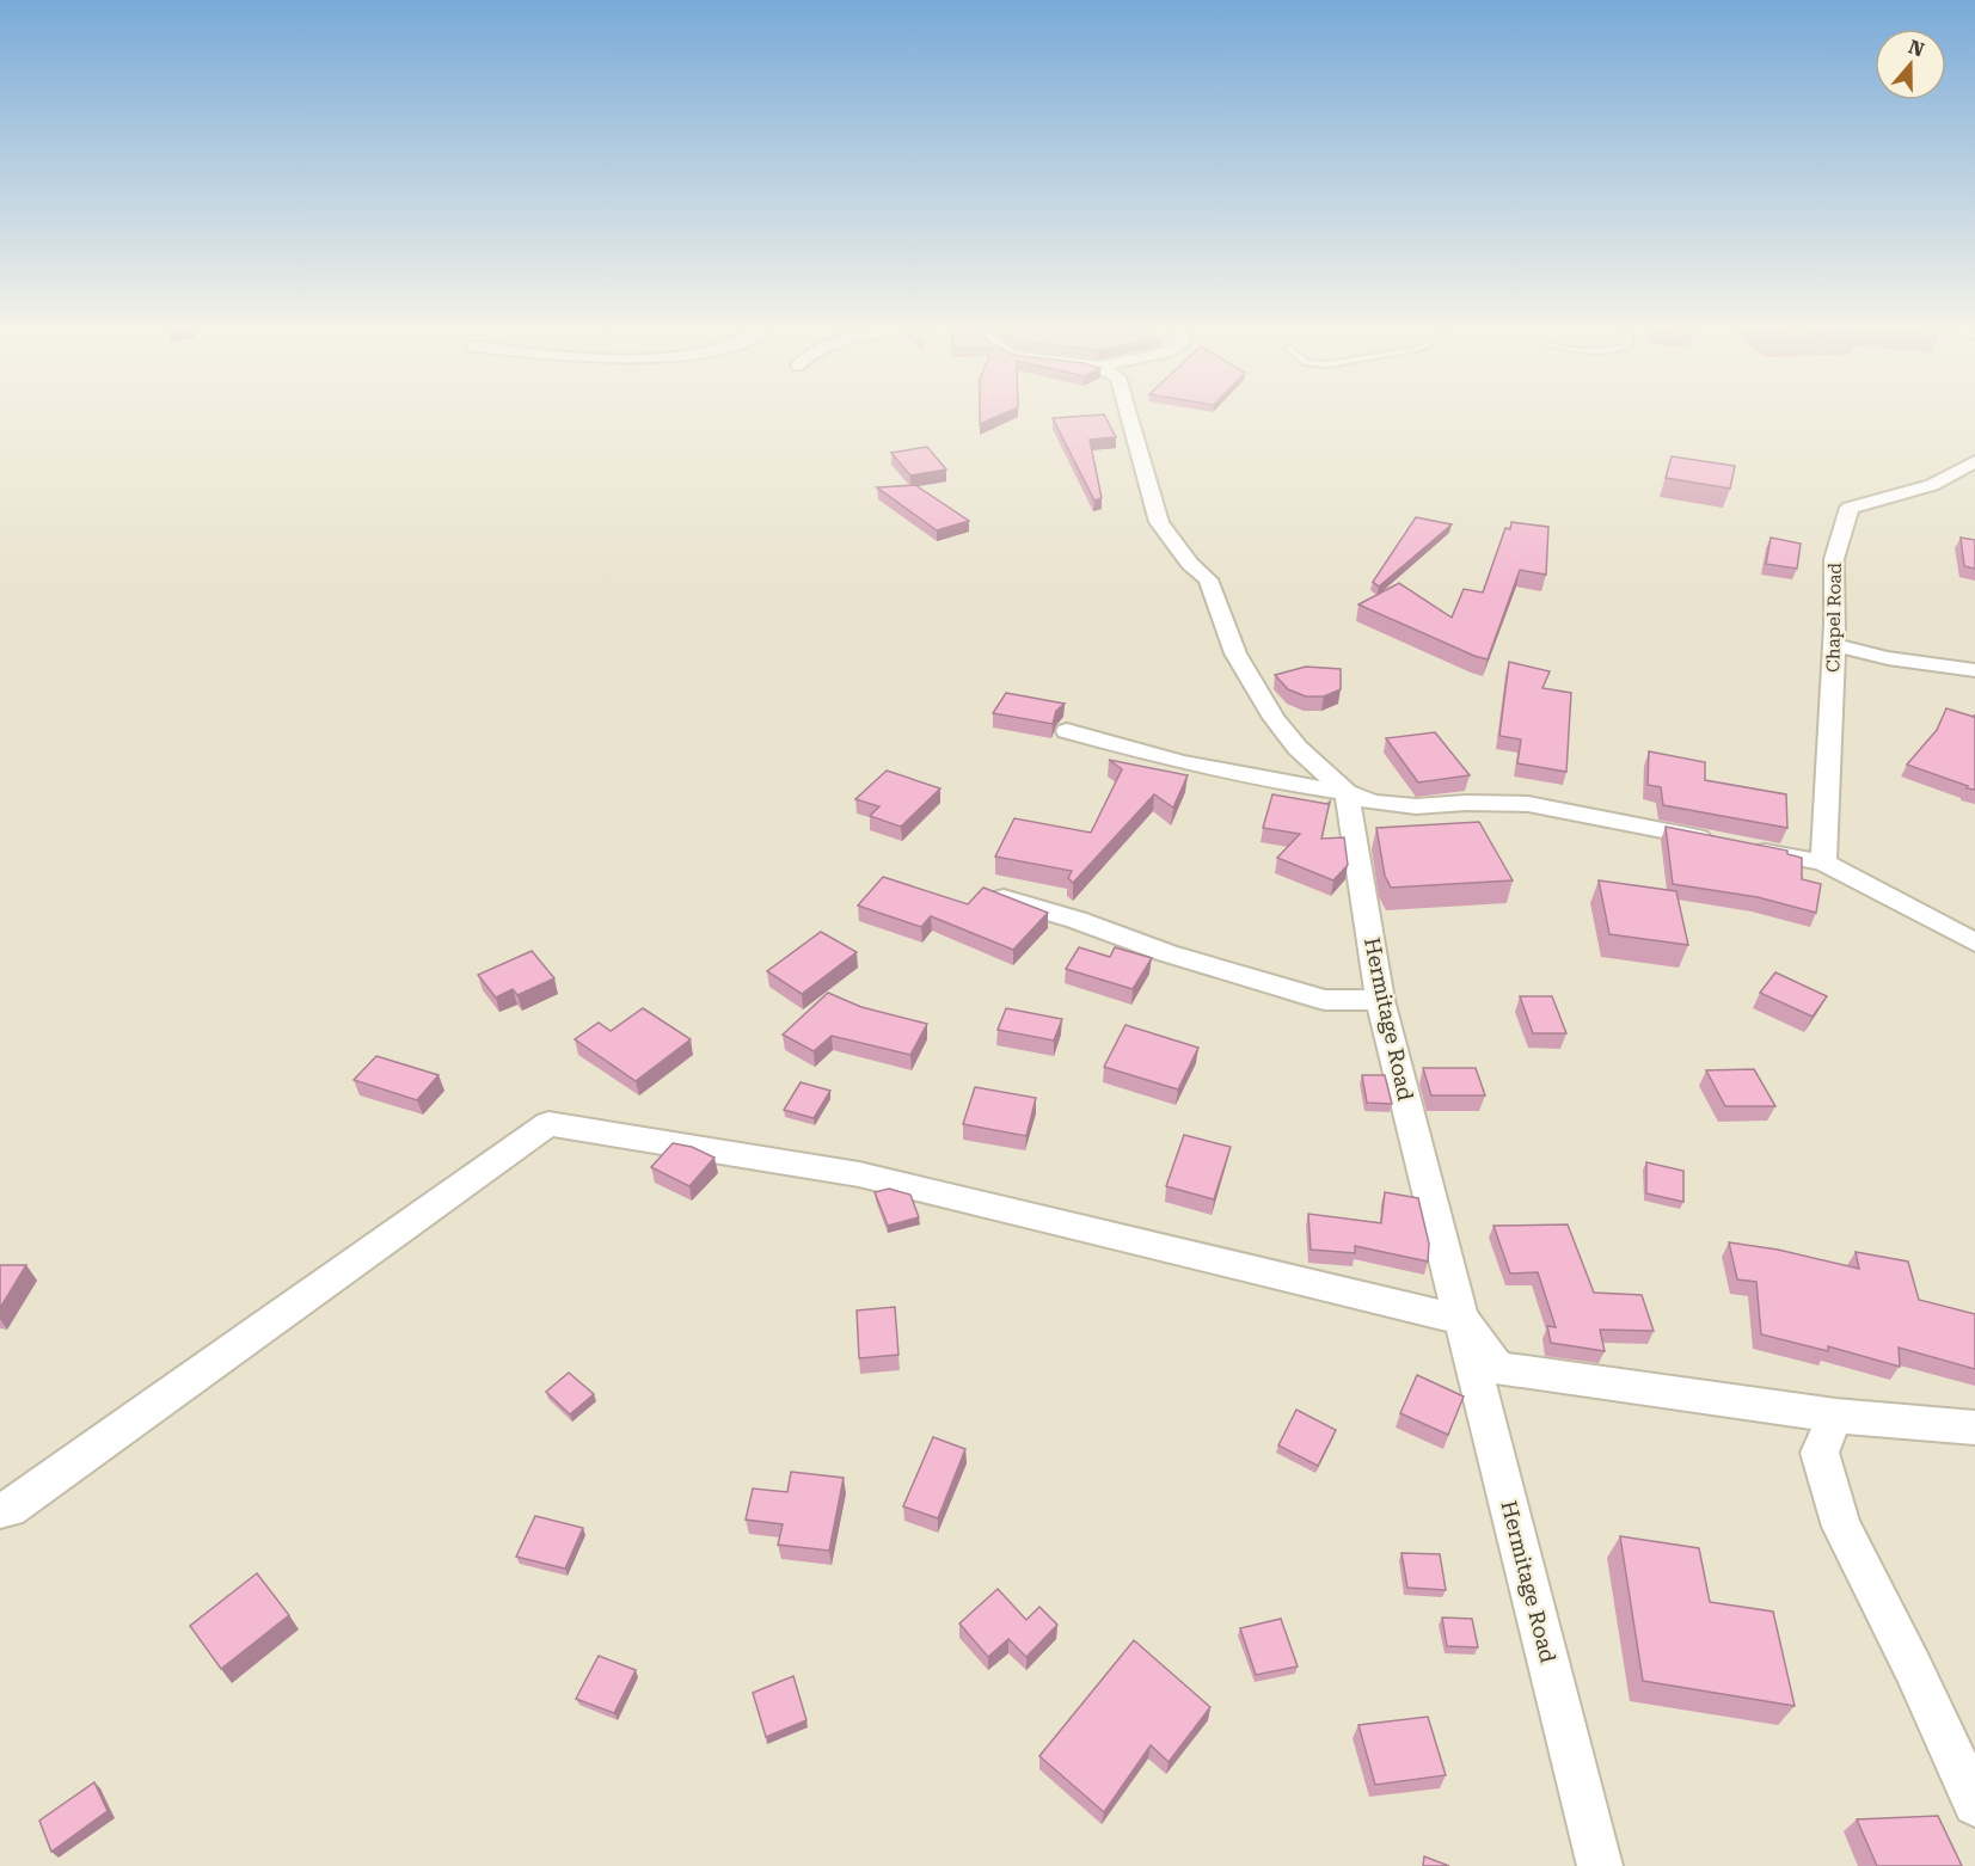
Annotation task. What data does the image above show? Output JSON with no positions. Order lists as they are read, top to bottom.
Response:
{
  "streets": {
    "street": ["Chapel Road", "Hermitage Road"]
  },
  "north": "top"
}
